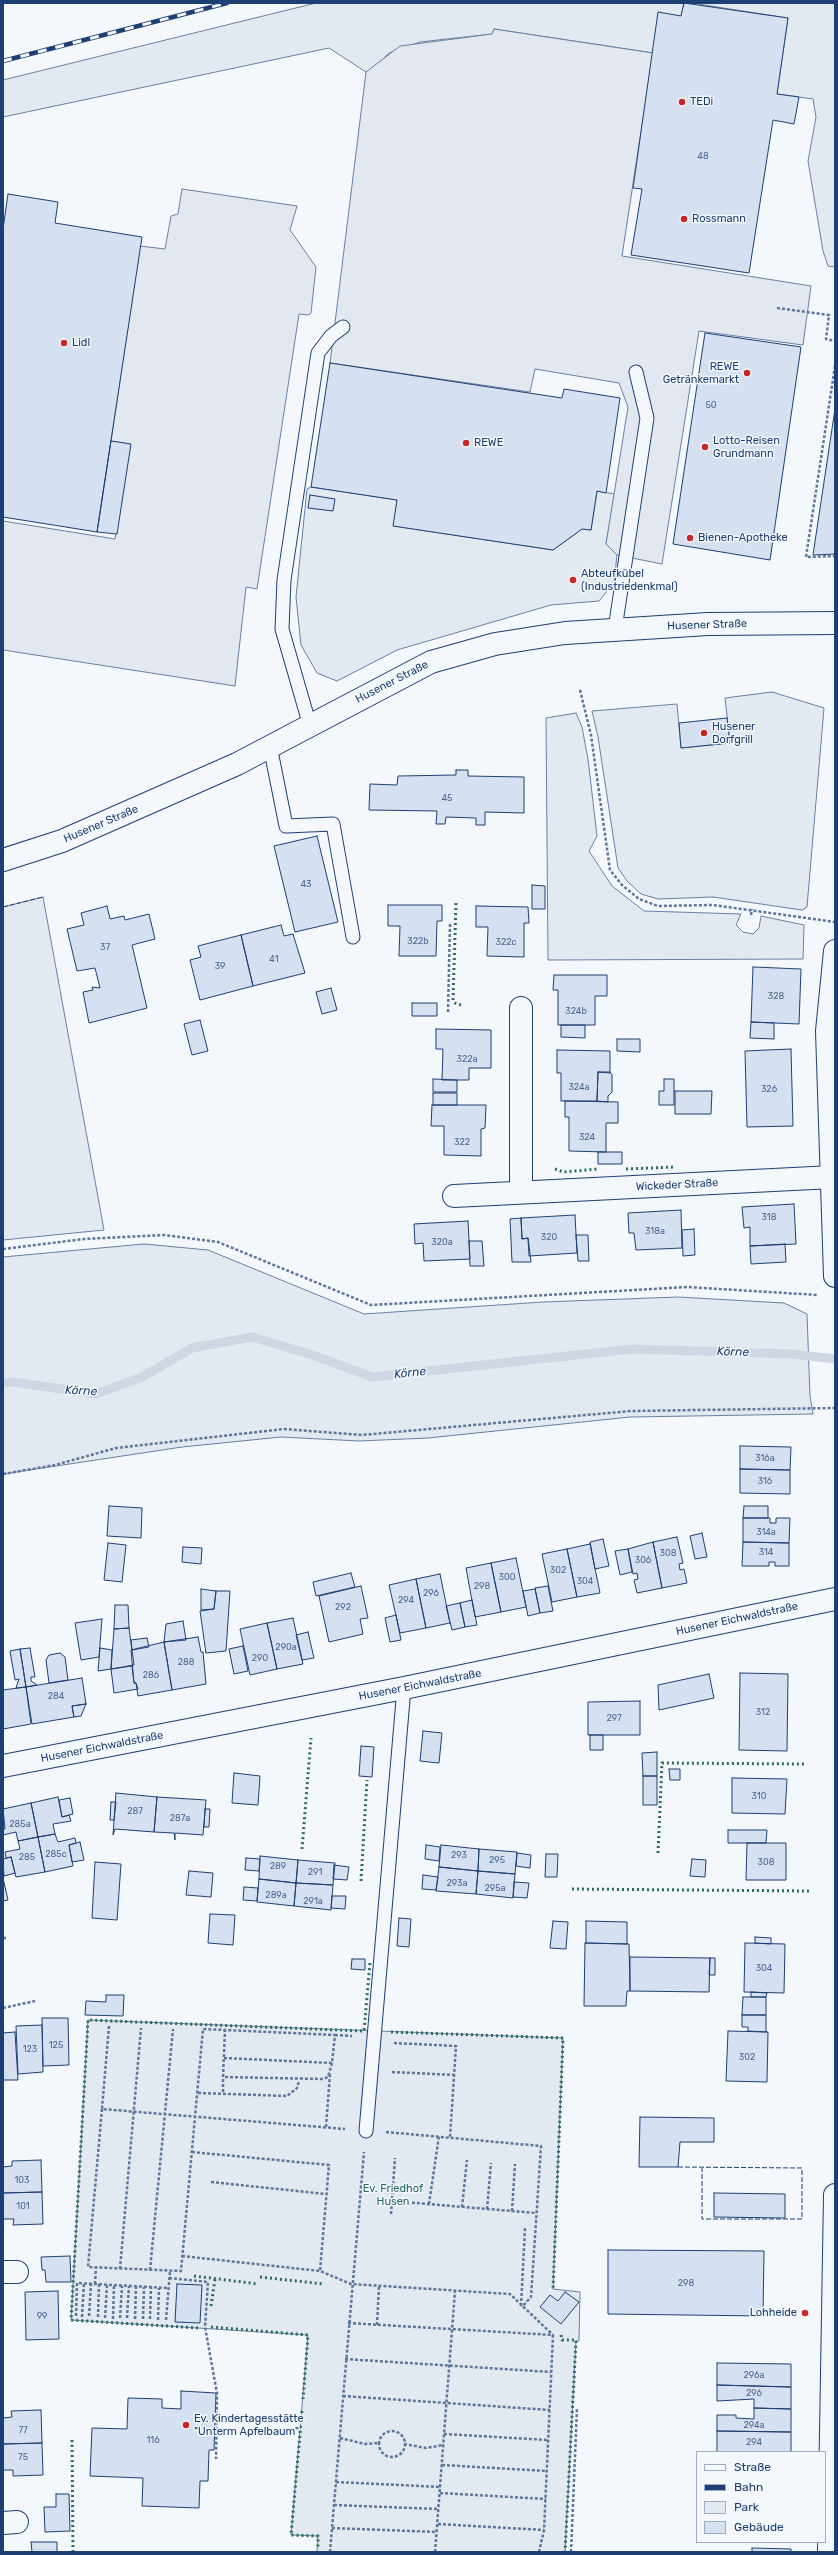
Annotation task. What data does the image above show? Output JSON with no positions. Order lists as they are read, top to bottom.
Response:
{
  "streets": {
    "street": ["Husener Straße", "Wickeder Straße", "Husener Eichwaldstraße"]
  },
  "water": ["Körne"],
  "parks": ["Ev. Friedhof Husen"],
  "places": [
    "TEDi",
    "Rossmann",
    "Lidl",
    "REWE Getränkemarkt",
    "REWE",
    "Lotto-Reisen Grundmann",
    "Bienen-Apotheke",
    "Abteufkübel (Industriedenkmal)",
    "Husener Dorfgrill",
    "Lohheide",
    "Ev. Kindertagesstätte \"Unterm Apfelbaum\""
  ],
  "house_numbers": [
    "48",
    "50",
    "45",
    "43",
    "322b",
    "322c",
    "37",
    "41",
    "39",
    "328",
    "324b",
    "322a",
    "324a",
    "326",
    "324",
    "322",
    "318",
    "318a",
    "320",
    "320a",
    "316a",
    "316",
    "314a",
    "314",
    "308",
    "306",
    "302",
    "300",
    "304",
    "298",
    "296",
    "294",
    "292",
    "290a",
    "290",
    "288",
    "286",
    "284",
    "312",
    "297",
    "310",
    "287",
    "287a",
    "285a",
    "285c",
    "293",
    "285",
    "295",
    "308",
    "289",
    "291",
    "293a",
    "295a",
    "289a",
    "291a",
    "304",
    "125",
    "123",
    "302",
    "103",
    "101",
    "298",
    "99",
    "296a",
    "296",
    "294a",
    "77",
    "116",
    "294",
    "75"
  ],
  "legend": [
    "Straße",
    "Bahn",
    "Park",
    "Gebäude"
  ]
}
